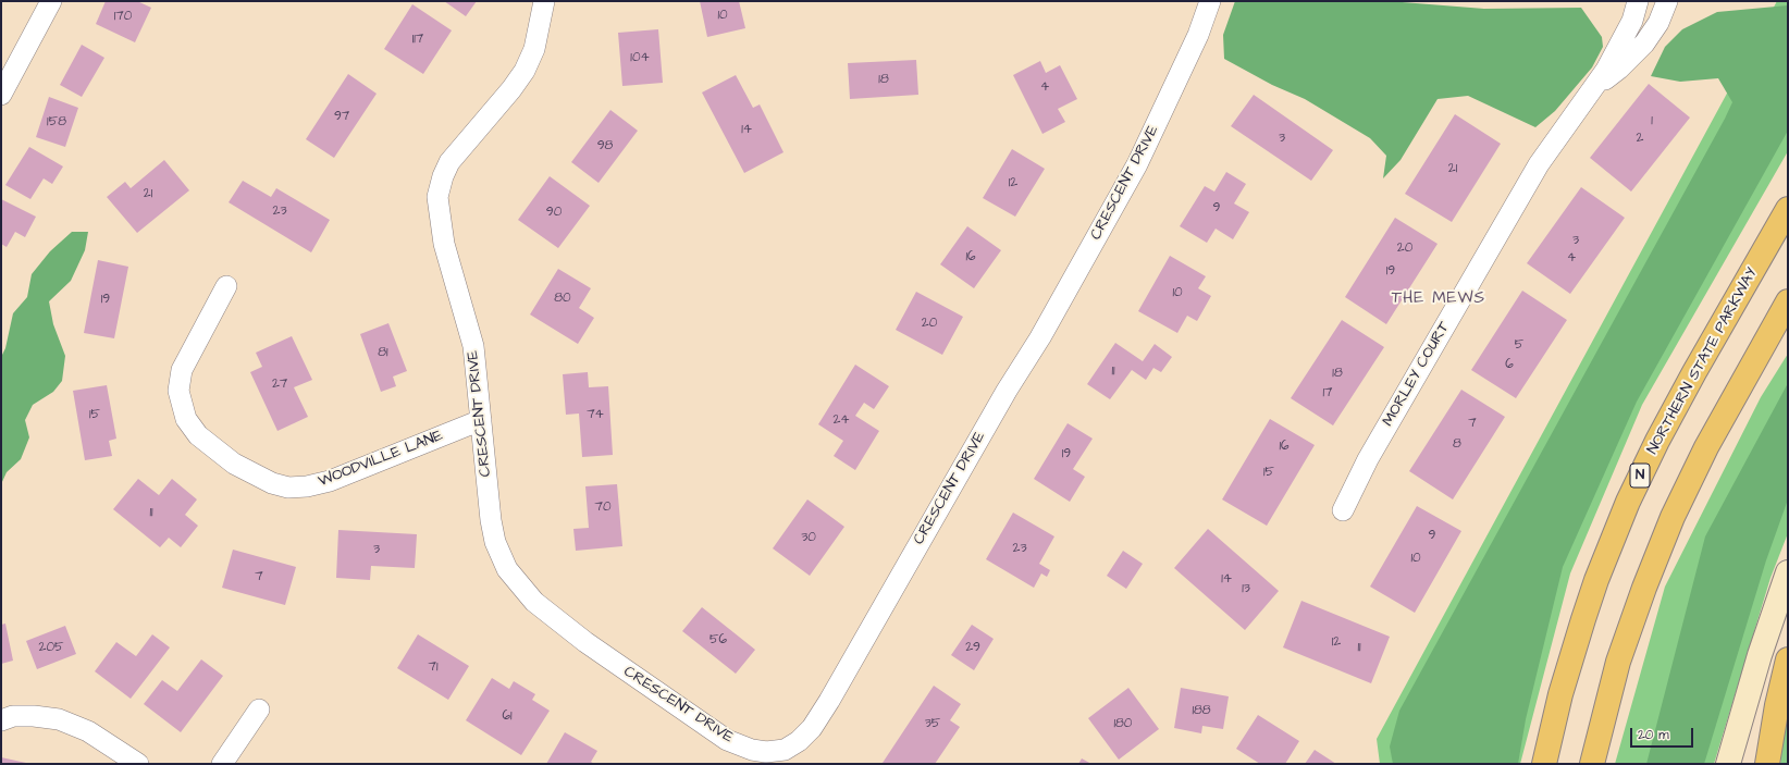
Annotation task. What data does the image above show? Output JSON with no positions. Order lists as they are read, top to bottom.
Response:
{
  "streets": {
    "highway": ["NORTHERN STATE PARKWAY", "N"],
    "street": ["CRESCENT DRIVE", "MORLEY COURT", "WOODVILLE LANE"]
  },
  "crossings": [
    ["CRESCENT DRIVE", "WOODVILLE LANE"]
  ],
  "districts": ["THE MEWS"],
  "house_numbers": [
    "10",
    "170",
    "117",
    "104",
    "18",
    "4",
    "97",
    "1",
    "158",
    "14",
    "3",
    "2",
    "98",
    "21",
    "12",
    "21",
    "9",
    "23",
    "90",
    "3",
    "20",
    "16",
    "4",
    "19",
    "10",
    "80",
    "19",
    "20",
    "5",
    "81",
    "6",
    "11",
    "18",
    "27",
    "17",
    "15",
    "74",
    "24",
    "7",
    "8",
    "16",
    "19",
    "15",
    "70",
    "11",
    "9",
    "30",
    "23",
    "3",
    "10",
    "7",
    "14",
    "13",
    "56",
    "12",
    "205",
    "29",
    "11",
    "71",
    "188",
    "61",
    "35",
    "180"
  ],
  "scale_bar": "20 m"
}
